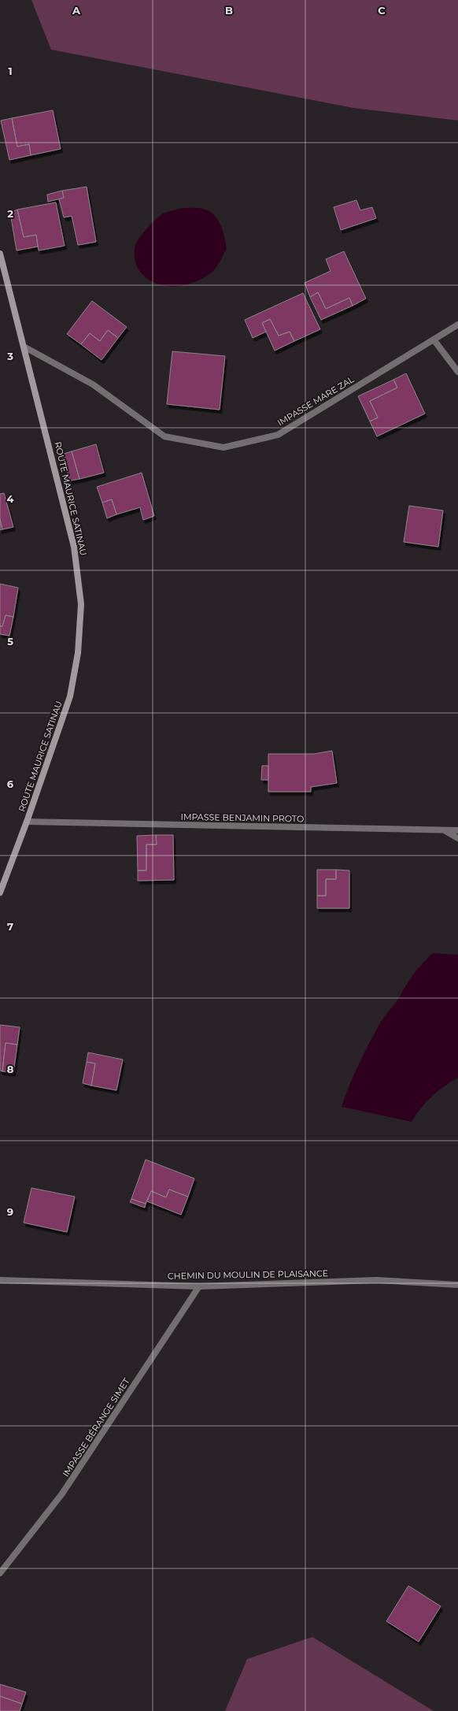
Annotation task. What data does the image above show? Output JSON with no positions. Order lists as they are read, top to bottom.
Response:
{
  "streets": {
    "main road": ["ROUTE MAURICE SATINAU"],
    "street": [
      "IMPASSE MARE ZAL",
      "IMPASSE BENJAMIN PROTO",
      "CHEMIN DU MOULIN DE PLAISANCE",
      "IMPASSE BÉRANGE SIMET"
    ]
  },
  "crossings": [
    ["IMPASSE MARE ZAL", "ROUTE MAURICE SATINAU"],
    ["ROUTE MAURICE SATINAU", "IMPASSE BENJAMIN PROTO"],
    ["CHEMIN DU MOULIN DE PLAISANCE", "IMPASSE BÉRANGE SIMET"]
  ],
  "grid": {
    "columns": ["A", "B", "C"],
    "rows": [
      "1",
      "2",
      "3",
      "4",
      "5",
      "6",
      "7",
      "8",
      "9"
    ]
  }
}
